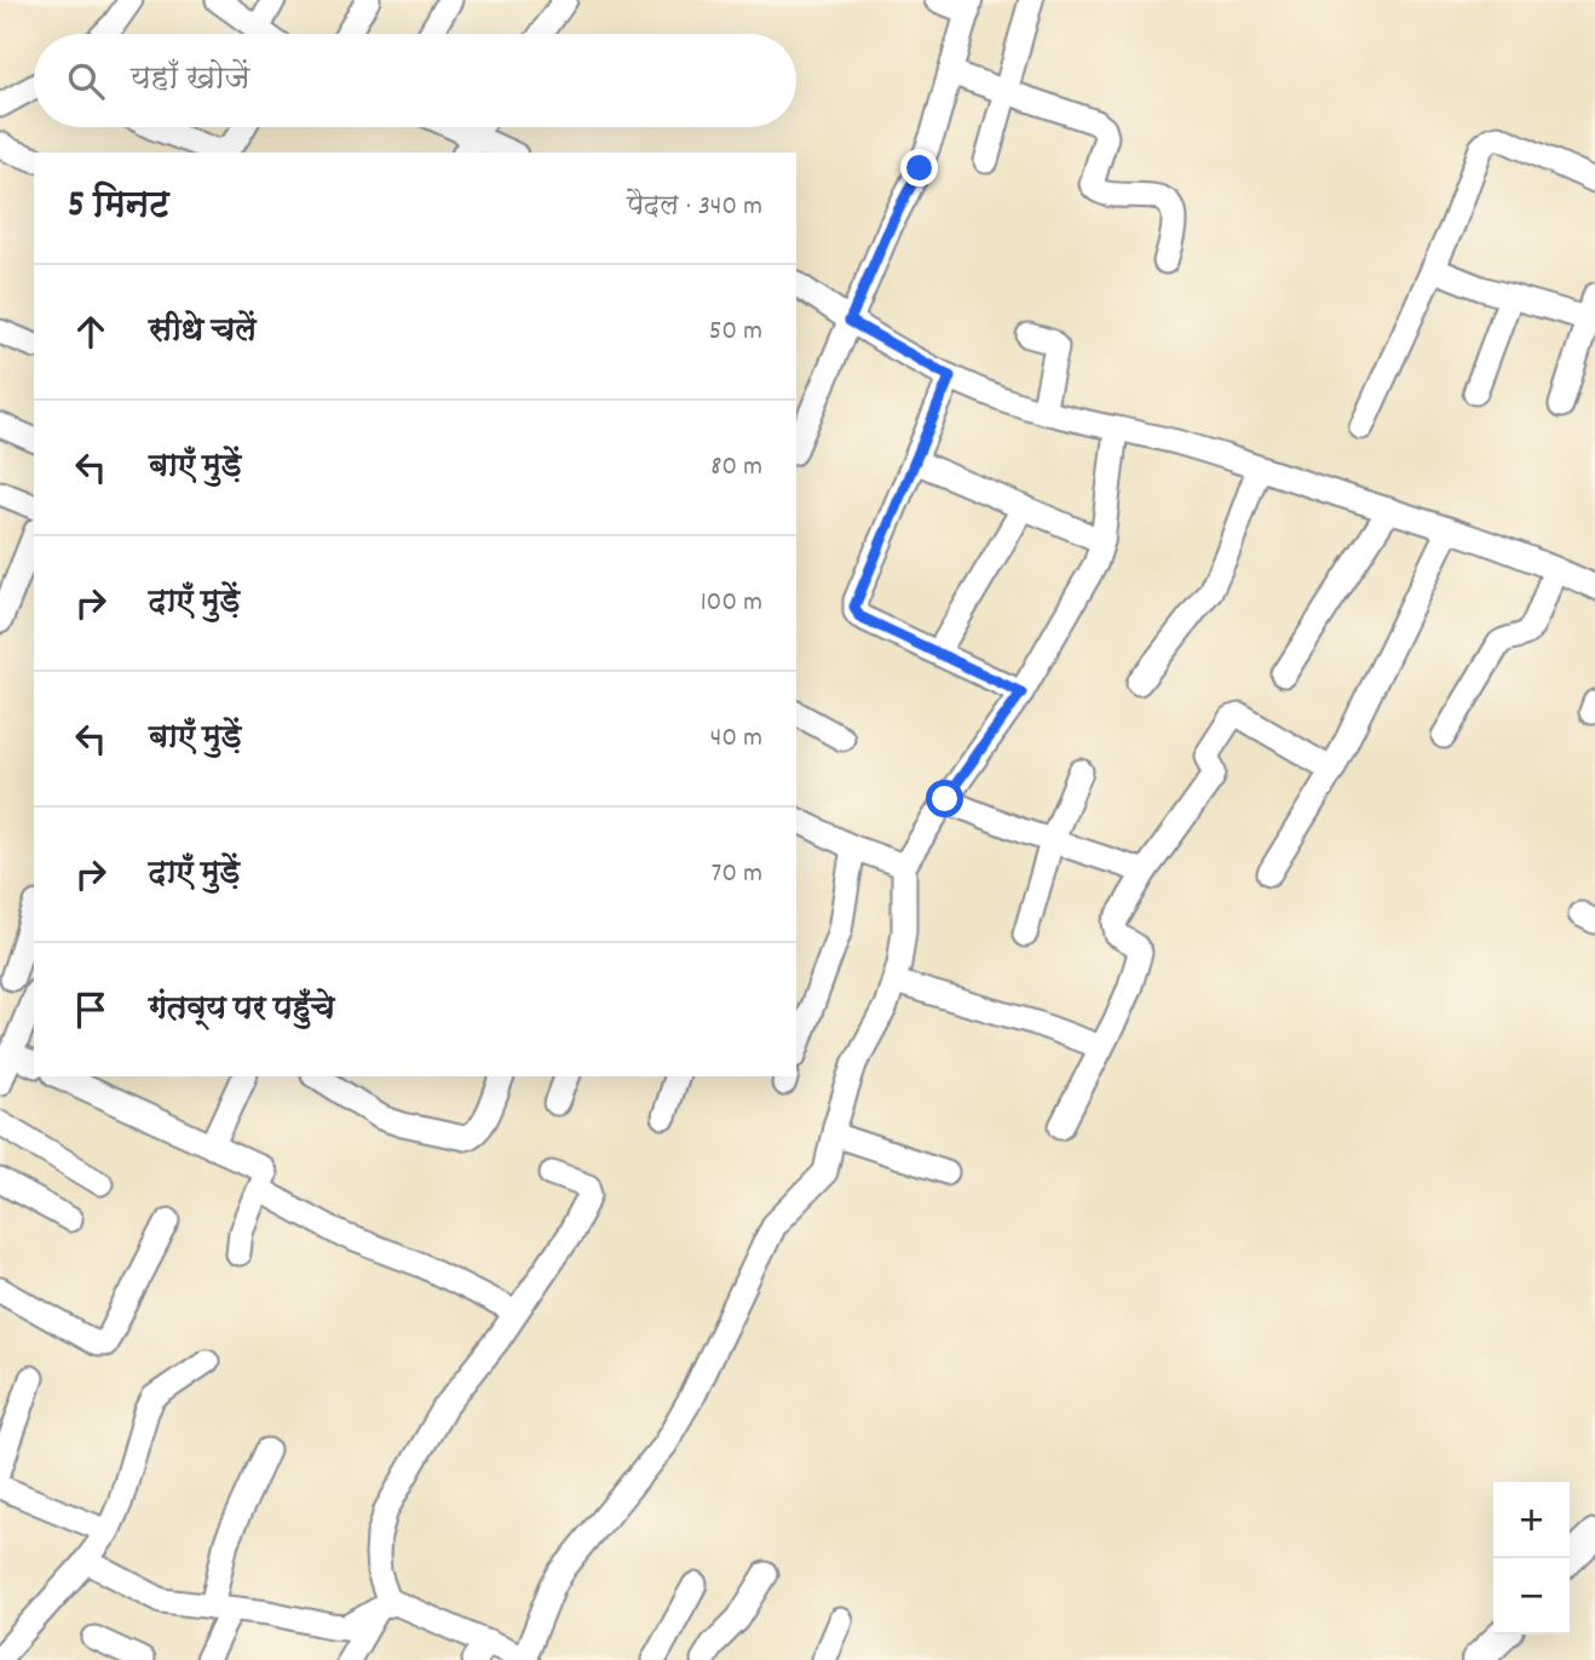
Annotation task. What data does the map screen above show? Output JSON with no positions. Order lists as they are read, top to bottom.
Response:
{
  "page": {
    "search": "यहाँ खोजें",
    "heading": ["5 मिनट", "पैदल · 340 m"],
    "list": [
      ["सीधे चलें", "50 m"],
      ["बाएँ मुड़ें", "80 m"],
      ["दाएँ मुड़ें", "100 m"],
      ["बाएँ मुड़ें", "40 m"],
      ["दाएँ मुड़ें", "70 m"],
      "गंतव्य पर पहुँचे"
    ],
    "map_buttons": ["+", "−"]
  }
}
